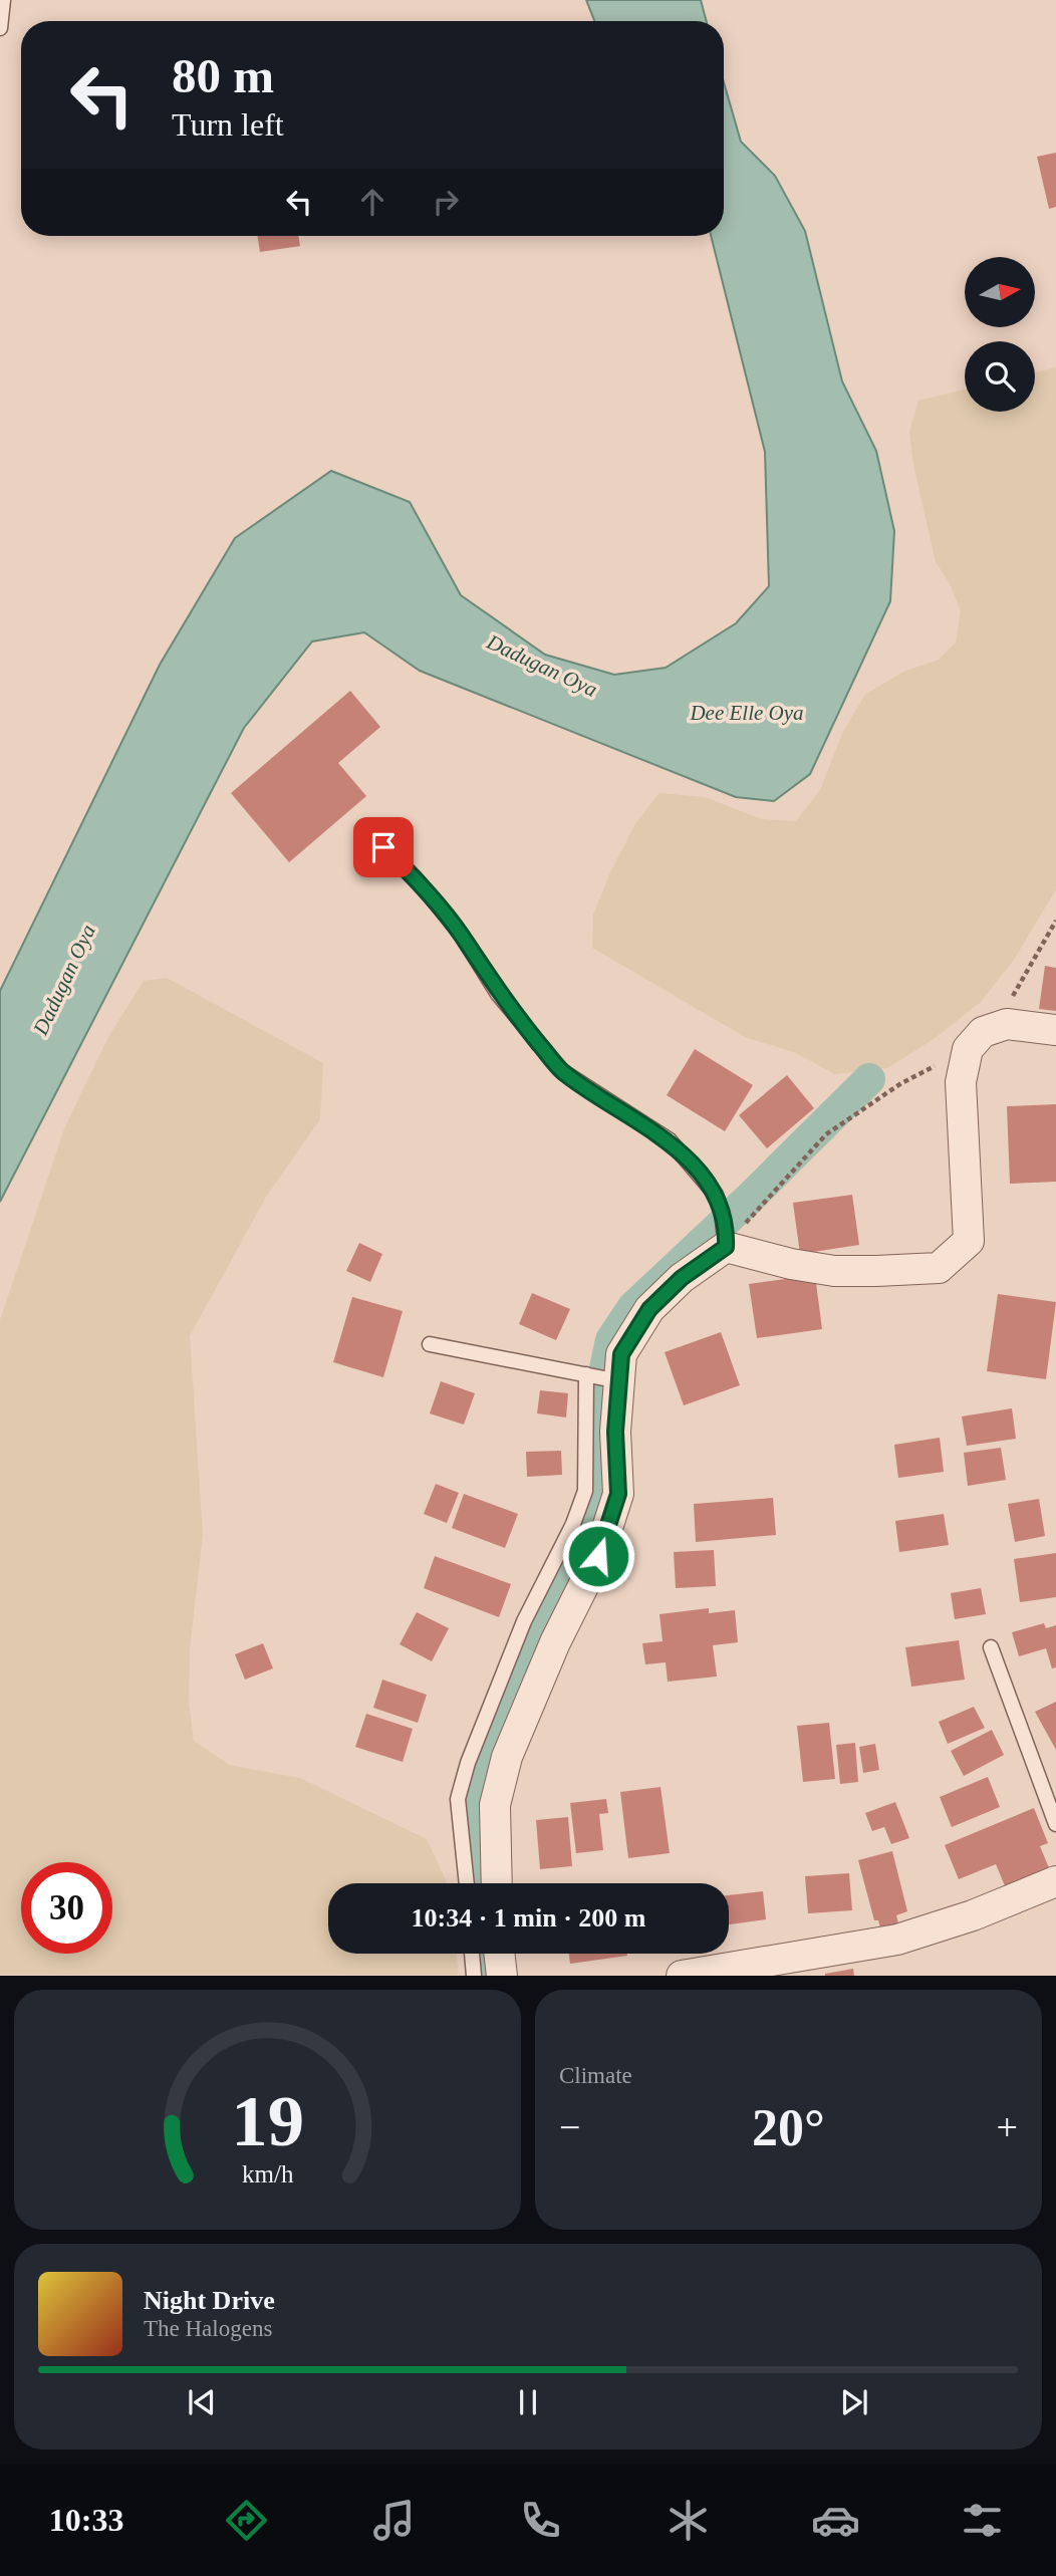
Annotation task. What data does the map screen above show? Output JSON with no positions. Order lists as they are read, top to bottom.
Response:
{
  "water": ["Dadugan Oya", "Dee Elle Oya"],
  "north": "right",
  "page": {
    "turn": ["80 m", "Turn left"],
    "limit": "30",
    "trip": "10:34 · 1 min · 200 m",
    "tile": "Climate",
    "heat": ["−", "20°", "+"],
    "song": ["Night Drive", "The Halogens"],
    "tabs": "10:33",
    "gauge": ["19", "km/h"]
  }
}
